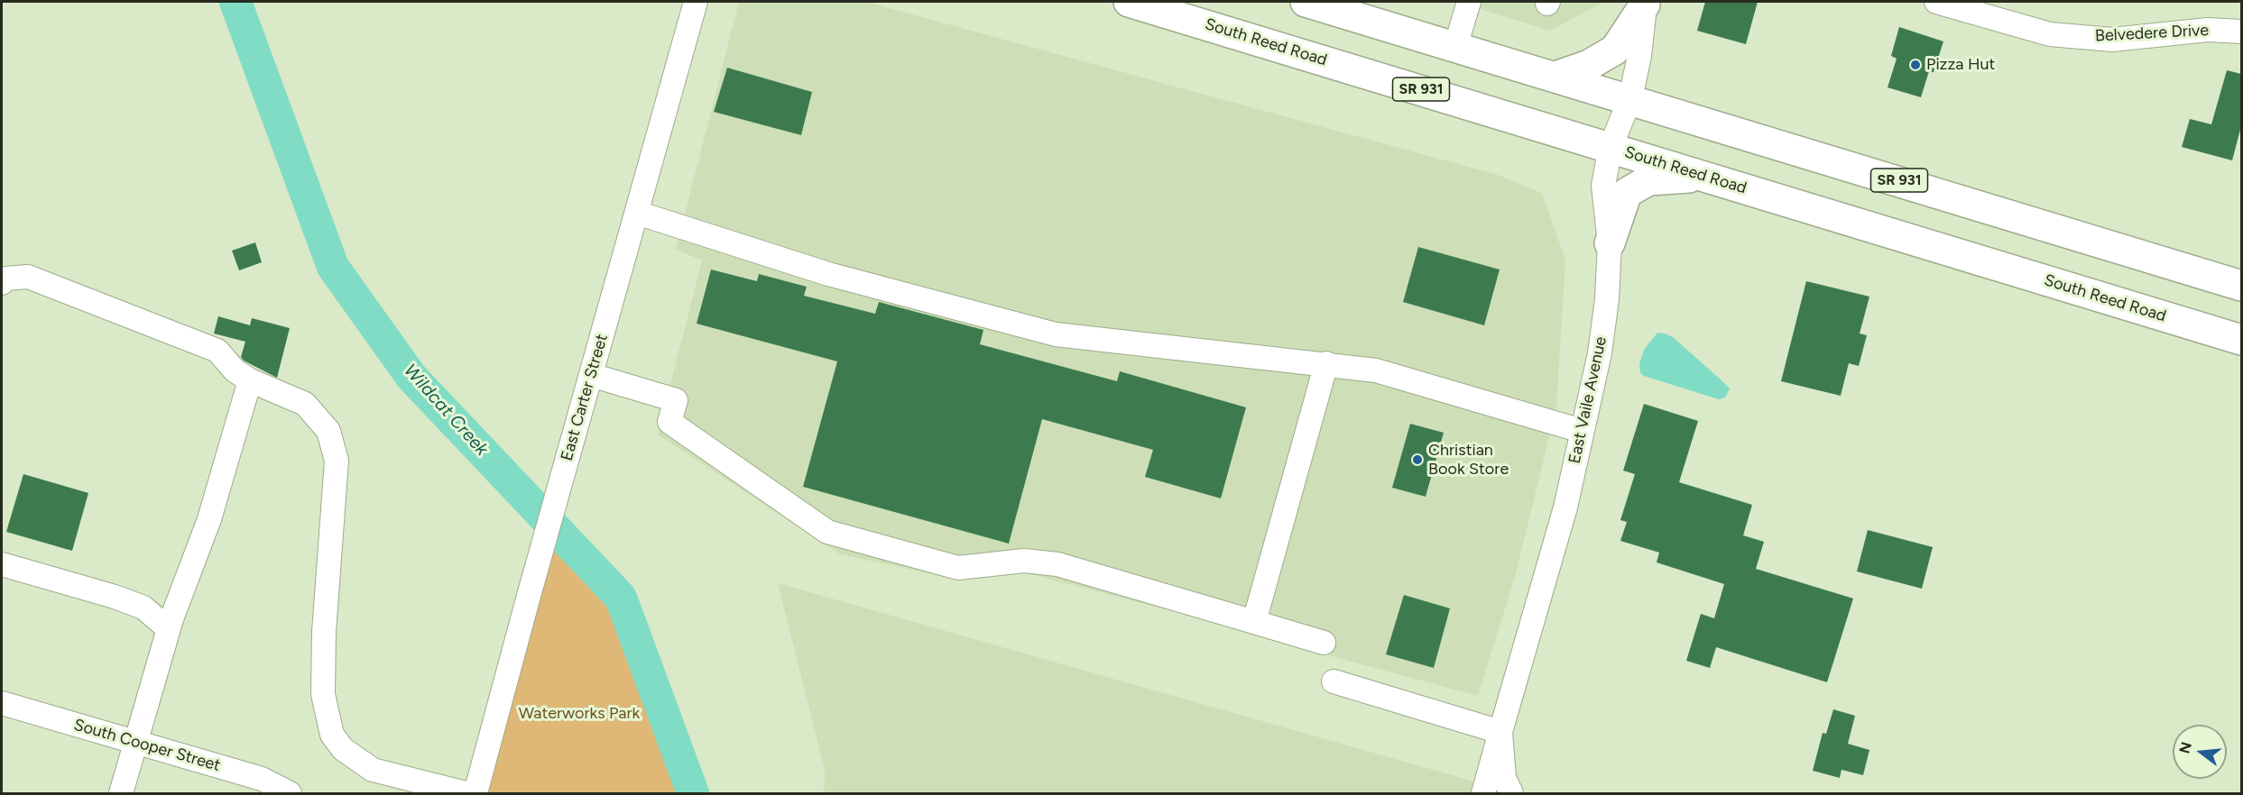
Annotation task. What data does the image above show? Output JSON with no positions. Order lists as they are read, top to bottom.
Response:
{
  "streets": {
    "main road": ["South Reed Road", "SR 931"],
    "street": [
      "Belvedere Drive",
      "East Carter Street",
      "East Vaile Avenue",
      "South Cooper Street"
    ]
  },
  "crossings": [
    ["South Reed Road", "East Vaile Avenue"],
    ["SR 931", "East Vaile Avenue"]
  ],
  "water": ["Wildcat Creek"],
  "parks": ["Waterworks Park"],
  "places": ["Pizza Hut", "Christian Book Store"],
  "north": "left"
}
